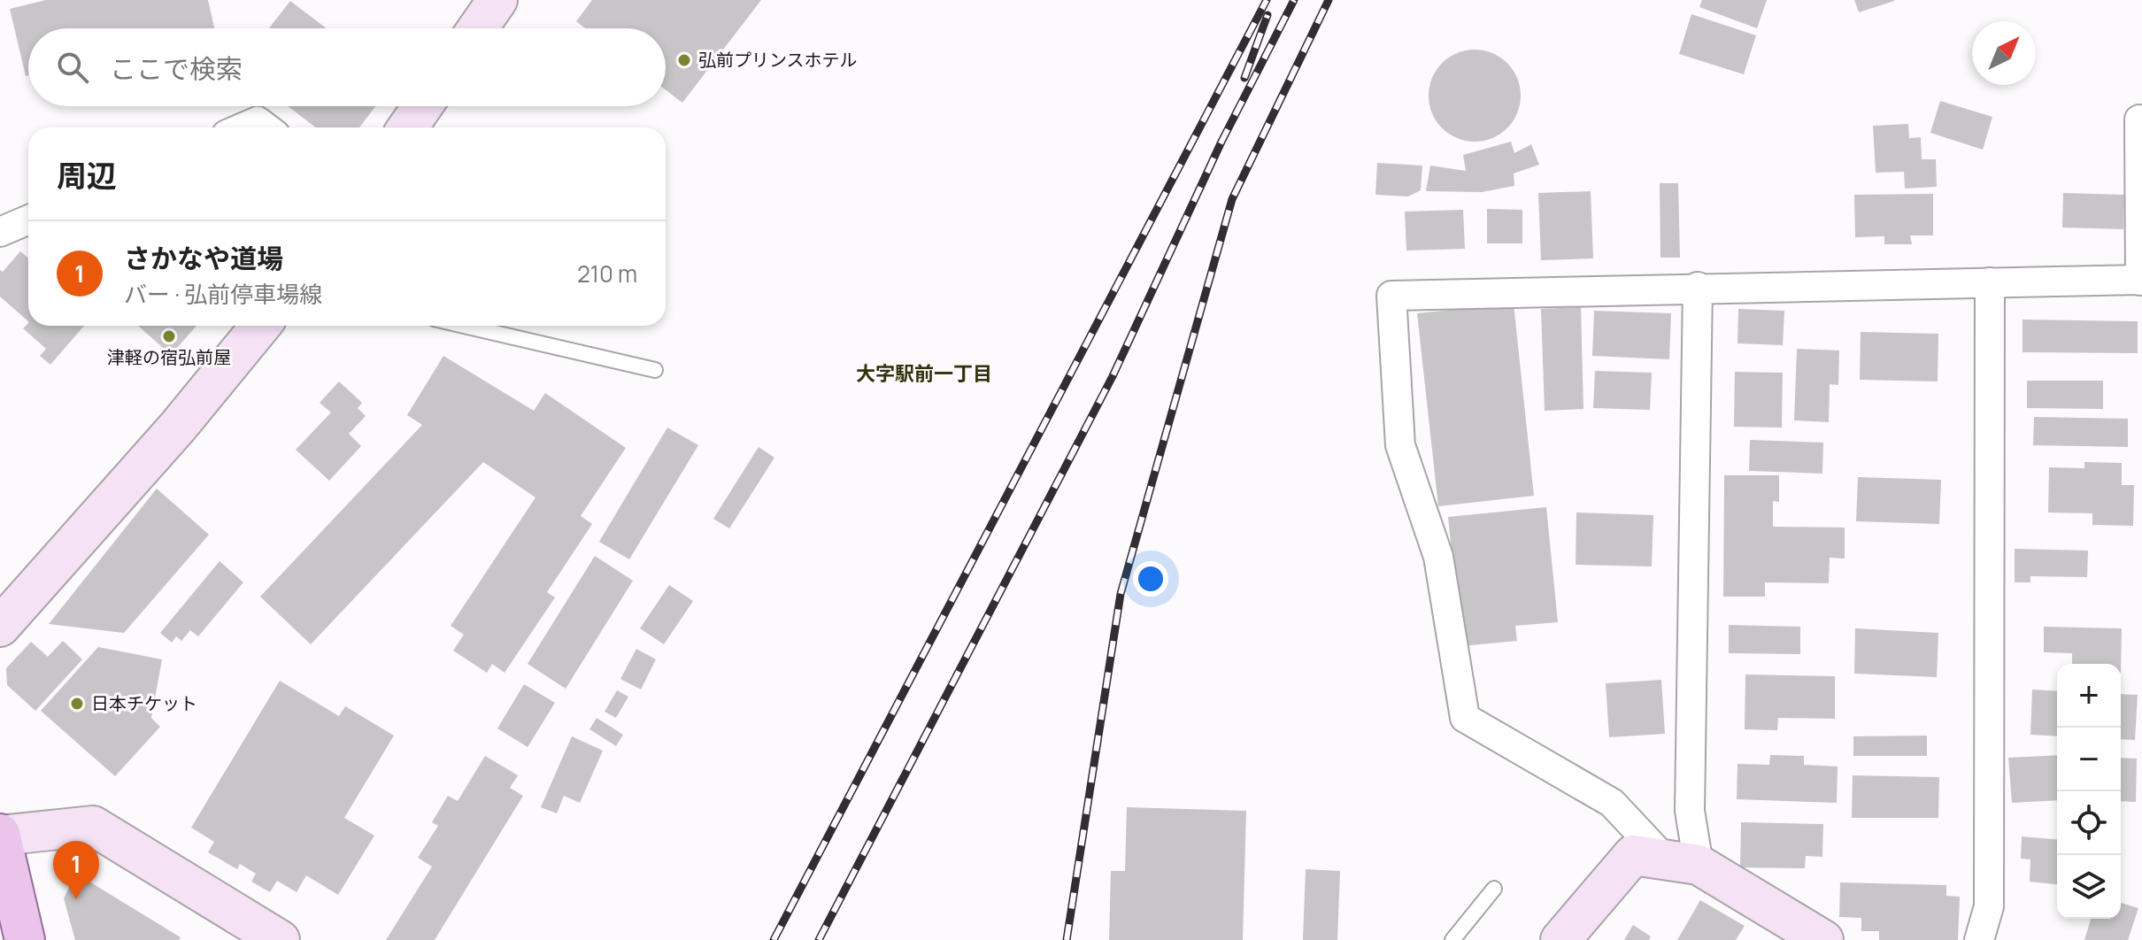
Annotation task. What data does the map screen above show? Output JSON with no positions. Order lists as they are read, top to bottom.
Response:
{
  "districts": ["大字駅前一丁目"],
  "places": ["弘前プリンスホテル", "津軽の宿弘前屋", "日本チケット"],
  "north": "top right",
  "page": {
    "search": "ここで検索",
    "heading": "周辺",
    "list": [
      {
        "mark": "1",
        "name": "さかなや道場",
        "note": "バー · 弘前停車場線",
        "value": "210 m"
      }
    ],
    "map_buttons": ["+", "−"],
    "pins": "1"
  }
}
